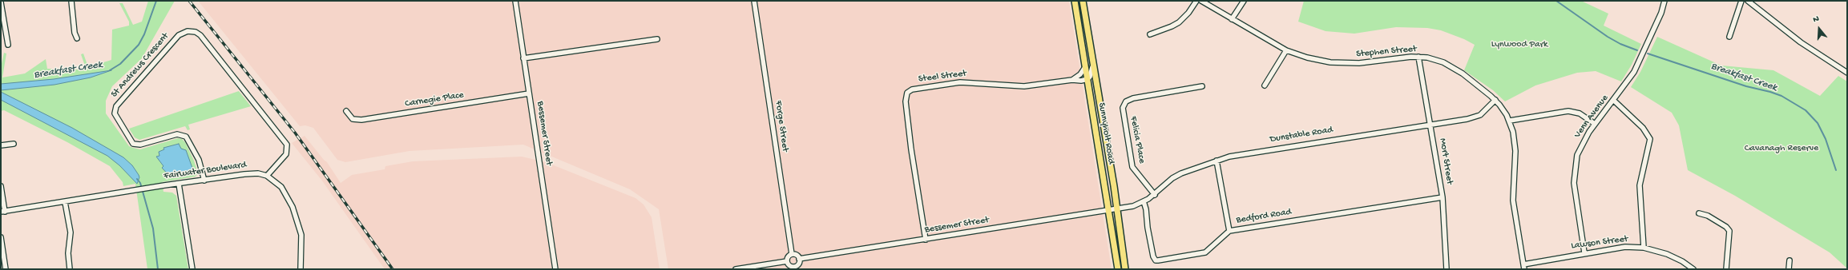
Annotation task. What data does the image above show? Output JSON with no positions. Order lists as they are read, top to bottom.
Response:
{
  "streets": {
    "main road": ["Sunnyholt Road"],
    "street": [
      "Stephen Street",
      "St Andrews Crescent",
      "Steel Street",
      "Carnegie Place",
      "Venn Avenue",
      "Forge Street",
      "Bessemer Street",
      "Dunstable Road",
      "Felicia Place",
      "Mort Street",
      "Fairwater Boulevard",
      "Bedford Road",
      "Lawson Street"
    ]
  },
  "crossings": [
    ["Stephen Street", "Dunstable Road"],
    ["Stephen Street", "Mort Street"],
    ["Stephen Street", "Lawson Street"],
    ["St Andrews Crescent", "Fairwater Boulevard"],
    ["Steel Street", "Bessemer Street"],
    ["Steel Street", "Sunnyholt Road"],
    ["Carnegie Place", "Bessemer Street"],
    ["Venn Avenue", "Lawson Street"],
    ["Forge Street", "Bessemer Street"],
    ["Bessemer Street", "Sunnyholt Road"],
    ["Bessemer Street", "Dunstable Road"],
    ["Sunnyholt Road", "Dunstable Road"],
    ["Dunstable Road", "Felicia Place"],
    ["Dunstable Road", "Mort Street"],
    ["Dunstable Road", "Bedford Road"],
    ["Mort Street", "Bedford Road"]
  ],
  "water": ["Breakfast Creek"],
  "parks": ["Lynwood Park", "Cavanagh Reserve"],
  "north": "top"
}
